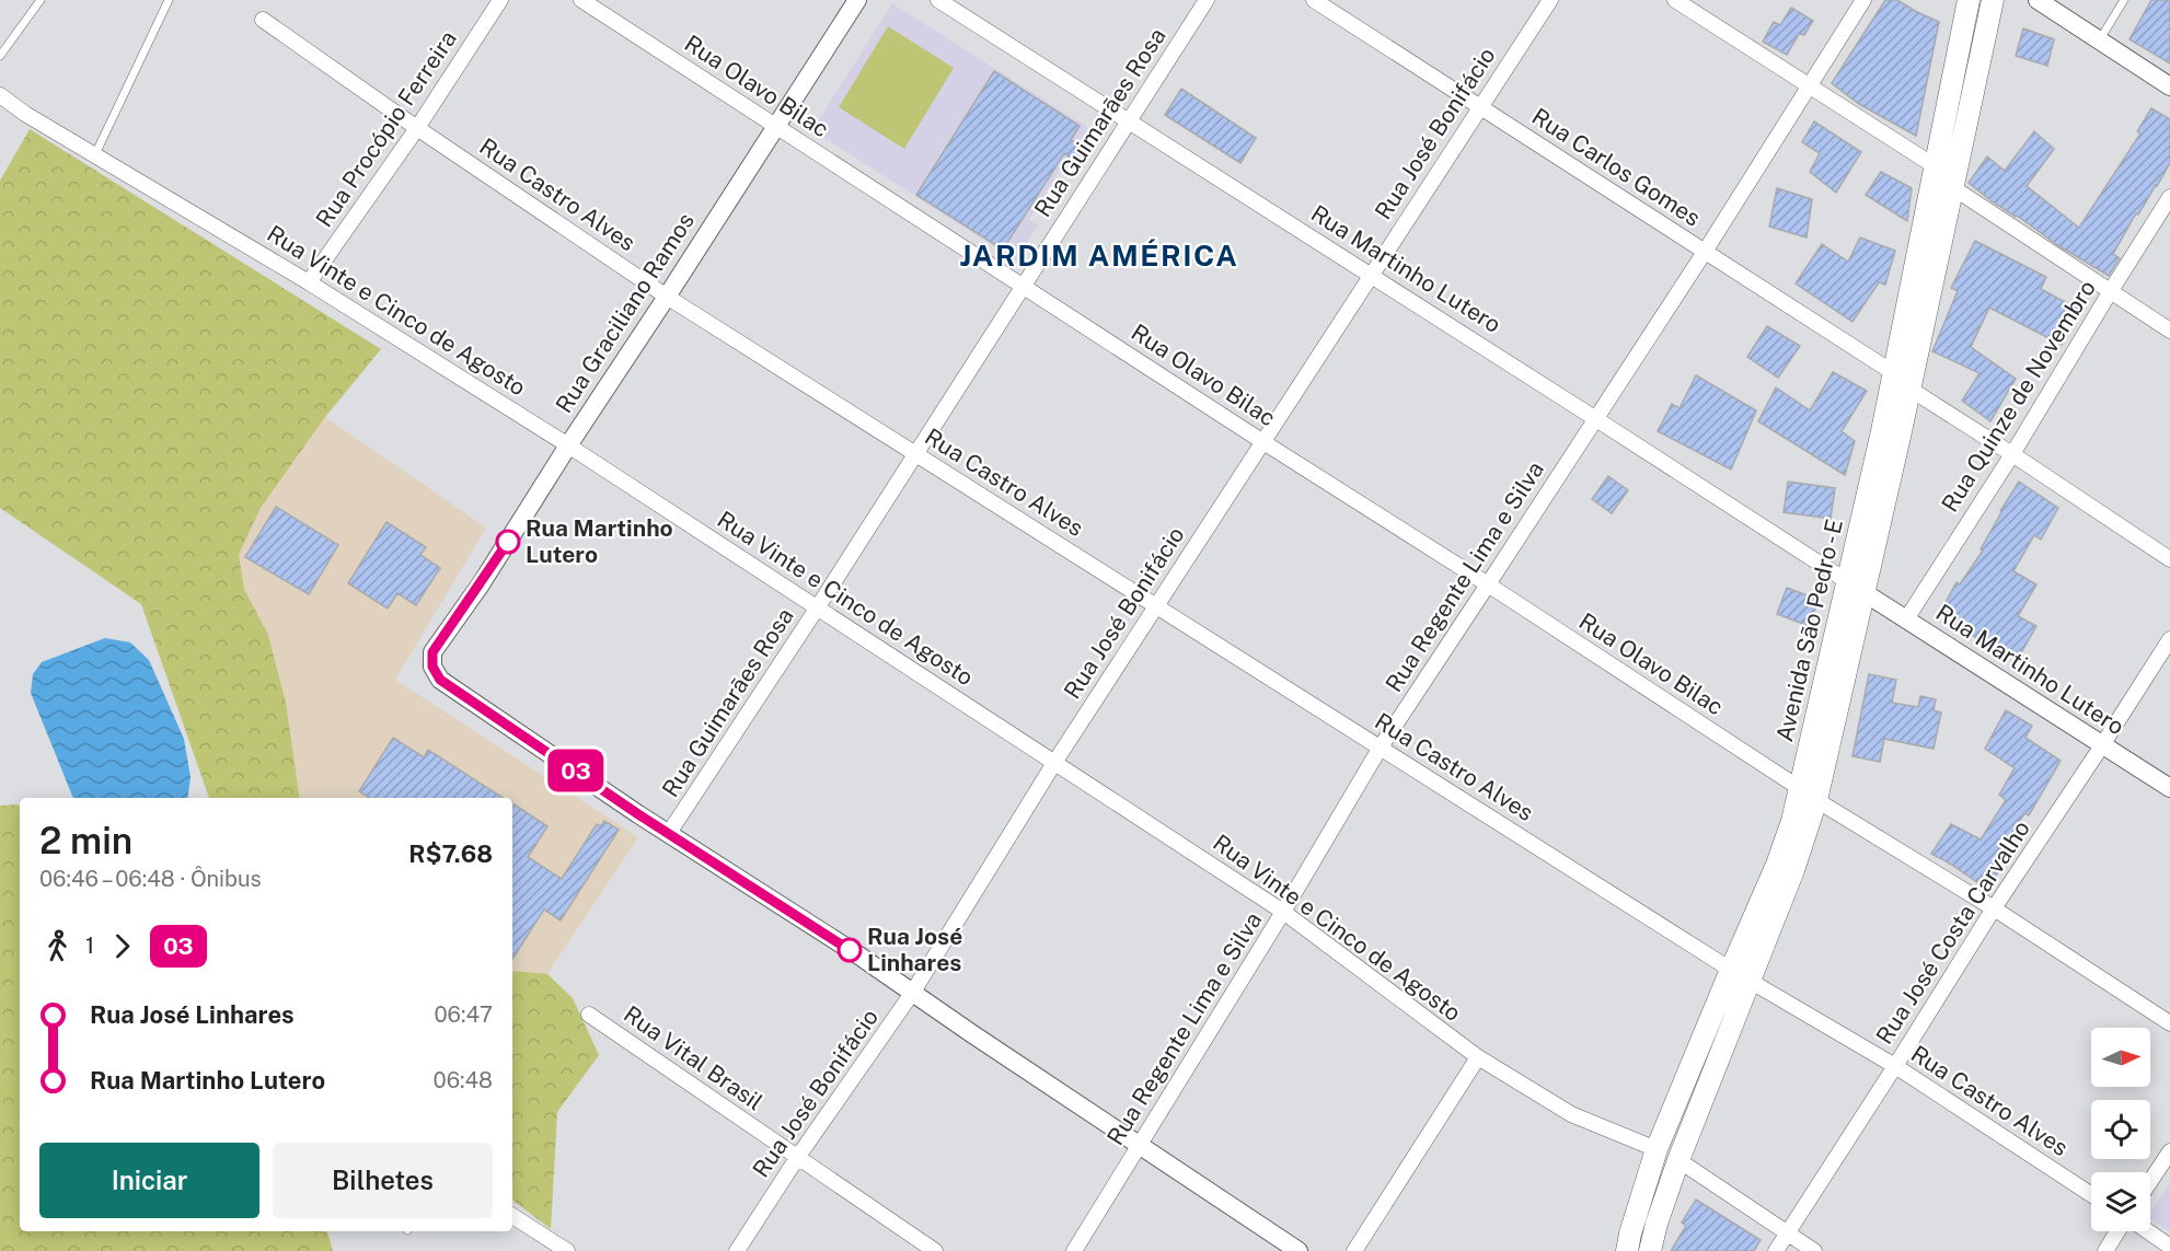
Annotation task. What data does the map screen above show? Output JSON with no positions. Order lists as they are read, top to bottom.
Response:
{
  "streets": {
    "main road": ["Avenida São Pedro - E"],
    "street": [
      "Rua Olavo Bilac",
      "Rua Guimarães Rosa",
      "Rua Procópio Ferreira",
      "Rua José Bonifácio",
      "Rua Carlos Gomes",
      "Rua Castro Alves",
      "Rua Martinho Lutero",
      "Rua Vinte e Cinco de Agosto",
      "Rua Graciliano Ramos",
      "Rua Quinze de Novembro",
      "Rua Regente Lima e Silva",
      "Rua José Costa Carvalho",
      "Rua Vital Brasil"
    ]
  },
  "crossings": [
    ["Rua Olavo Bilac", "Rua Guimarães Rosa"],
    ["Rua Olavo Bilac", "Rua José Bonifácio"],
    ["Rua Olavo Bilac", "Rua Graciliano Ramos"],
    ["Rua Olavo Bilac", "Rua Regente Lima e Silva"],
    ["Rua Olavo Bilac", "Avenida São Pedro - E"],
    ["Rua Olavo Bilac", "Rua José Costa Carvalho"],
    ["Rua Guimarães Rosa", "Rua Castro Alves"],
    ["Rua Guimarães Rosa", "Rua Martinho Lutero"],
    ["Rua Guimarães Rosa", "Rua Vinte e Cinco de Agosto"],
    ["Rua Guimarães Rosa", "Rua Graciliano Ramos"],
    ["Rua Procópio Ferreira", "Rua Castro Alves"],
    ["Rua Procópio Ferreira", "Rua Vinte e Cinco de Agosto"],
    ["Rua José Bonifácio", "Rua Carlos Gomes"],
    ["Rua José Bonifácio", "Rua Castro Alves"],
    ["Rua José Bonifácio", "Rua Martinho Lutero"],
    ["Rua José Bonifácio", "Rua Vinte e Cinco de Agosto"],
    ["Rua José Bonifácio", "Rua Vital Brasil"],
    ["Rua Carlos Gomes", "Rua Quinze de Novembro"],
    ["Rua Carlos Gomes", "Rua Regente Lima e Silva"],
    ["Rua Carlos Gomes", "Avenida São Pedro - E"],
    ["Rua Castro Alves", "Rua Graciliano Ramos"],
    ["Rua Castro Alves", "Rua Regente Lima e Silva"],
    ["Rua Castro Alves", "Avenida São Pedro - E"],
    ["Rua Castro Alves", "Rua José Costa Carvalho"],
    ["Rua Martinho Lutero", "Rua Quinze de Novembro"],
    ["Rua Martinho Lutero", "Rua Regente Lima e Silva"],
    ["Rua Martinho Lutero", "Avenida São Pedro - E"],
    ["Rua Martinho Lutero", "Rua José Costa Carvalho"],
    ["Rua Vinte e Cinco de Agosto", "Rua Graciliano Ramos"],
    ["Rua Vinte e Cinco de Agosto", "Rua Regente Lima e Silva"],
    ["Rua Vinte e Cinco de Agosto", "Avenida São Pedro - E"]
  ],
  "districts": ["JARDIM AMÉRICA"],
  "places": ["Rua Martinho Lutero", "Rua José Linhares"],
  "lines": ["bus line 03"],
  "north": "right",
  "page": {
    "on_map": "03",
    "heading": ["2 min", "06:46 – 06:48 · Ônibus", "R$7.68"],
    "legs": ["1", "03"],
    "list": [
      {
        "name": "Rua José Linhares",
        "value": "06:47"
      },
      {
        "name": "Rua Martinho Lutero",
        "value": "06:48"
      }
    ],
    "buttons": ["Iniciar", "Bilhetes"]
  }
}
